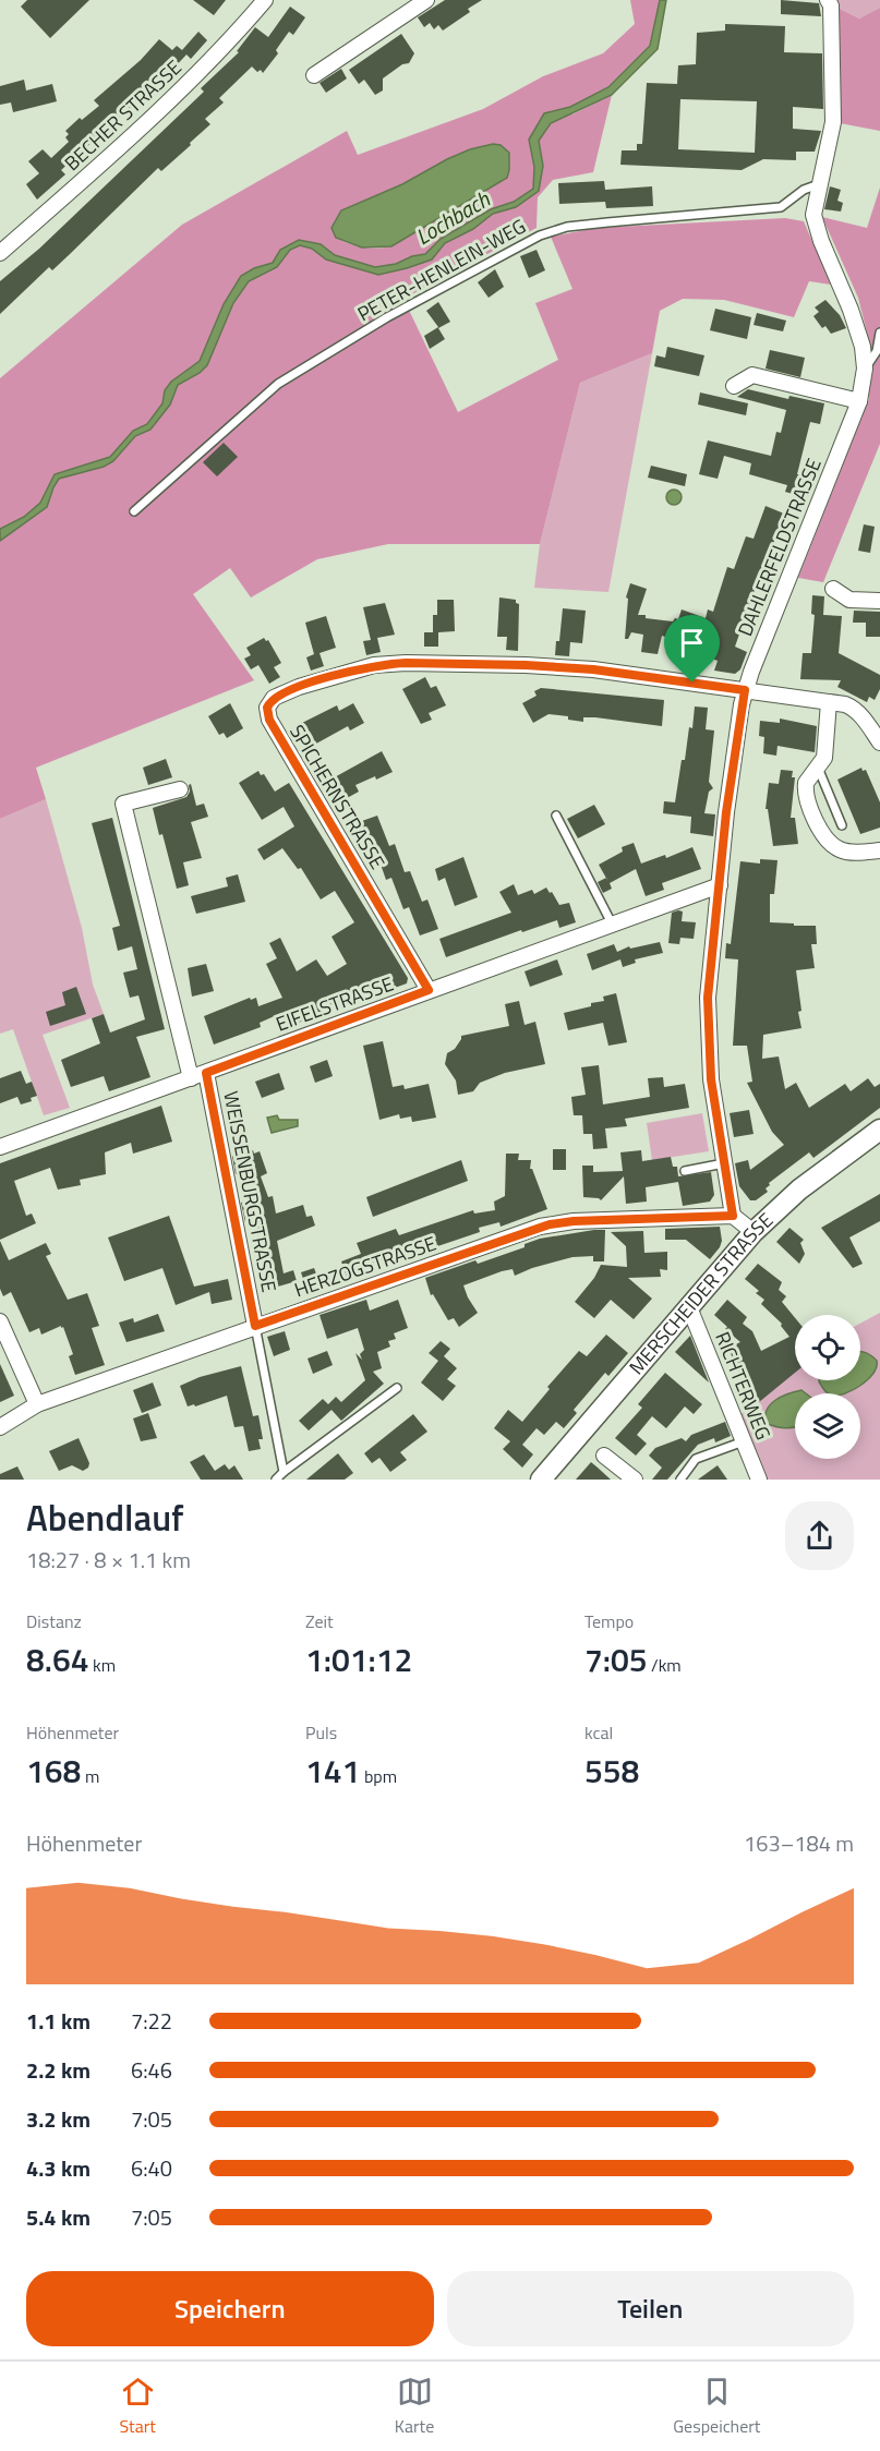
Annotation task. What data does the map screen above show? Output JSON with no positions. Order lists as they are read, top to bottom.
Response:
{
  "streets": {
    "main road": ["MERSCHEIDER STRASSE"],
    "street": [
      "BECHER STRASSE",
      "DAHLERFELDSTRASSE",
      "SPICHERNSTRASSE",
      "EIFELSTRASSE",
      "WEISSENBURGSTRASSE",
      "HERZOGSTRASSE",
      "RICHTERWEG"
    ],
    "lane": ["PETER-HENLEIN-WEG"]
  },
  "crossings": [
    ["PETER-HENLEIN-WEG", "DAHLERFELDSTRASSE"],
    ["DAHLERFELDSTRASSE", "SPICHERNSTRASSE"],
    ["DAHLERFELDSTRASSE", "EIFELSTRASSE"],
    ["DAHLERFELDSTRASSE", "HERZOGSTRASSE"],
    ["SPICHERNSTRASSE", "EIFELSTRASSE"],
    ["EIFELSTRASSE", "WEISSENBURGSTRASSE"],
    ["WEISSENBURGSTRASSE", "HERZOGSTRASSE"],
    ["MERSCHEIDER STRASSE", "RICHTERWEG"]
  ],
  "water": ["Lochbach"],
  "page": {
    "heading": ["Abendlauf", "18:27 · 8 × 1.1 km"],
    "stats": [
      ["Distanz", "8.64 km"],
      ["Zeit", "1:01:12"],
      ["Tempo", "7:05 /km"],
      ["Höhenmeter", "168 m"],
      ["Puls", "141 bpm"],
      ["kcal", "558"]
    ],
    "chart": ["Höhenmeter", "163–184 m"],
    "list": [
      {
        "name": "1.1 km",
        "note": "7:22"
      },
      {
        "name": "2.2 km",
        "note": "6:46"
      },
      {
        "name": "3.2 km",
        "note": "7:05"
      },
      {
        "name": "4.3 km",
        "note": "6:40"
      },
      {
        "name": "5.4 km",
        "note": "7:05"
      }
    ],
    "buttons": ["Speichern", "Teilen"],
    "tabs": ["Start", "Karte", "Gespeichert"]
  }
}
